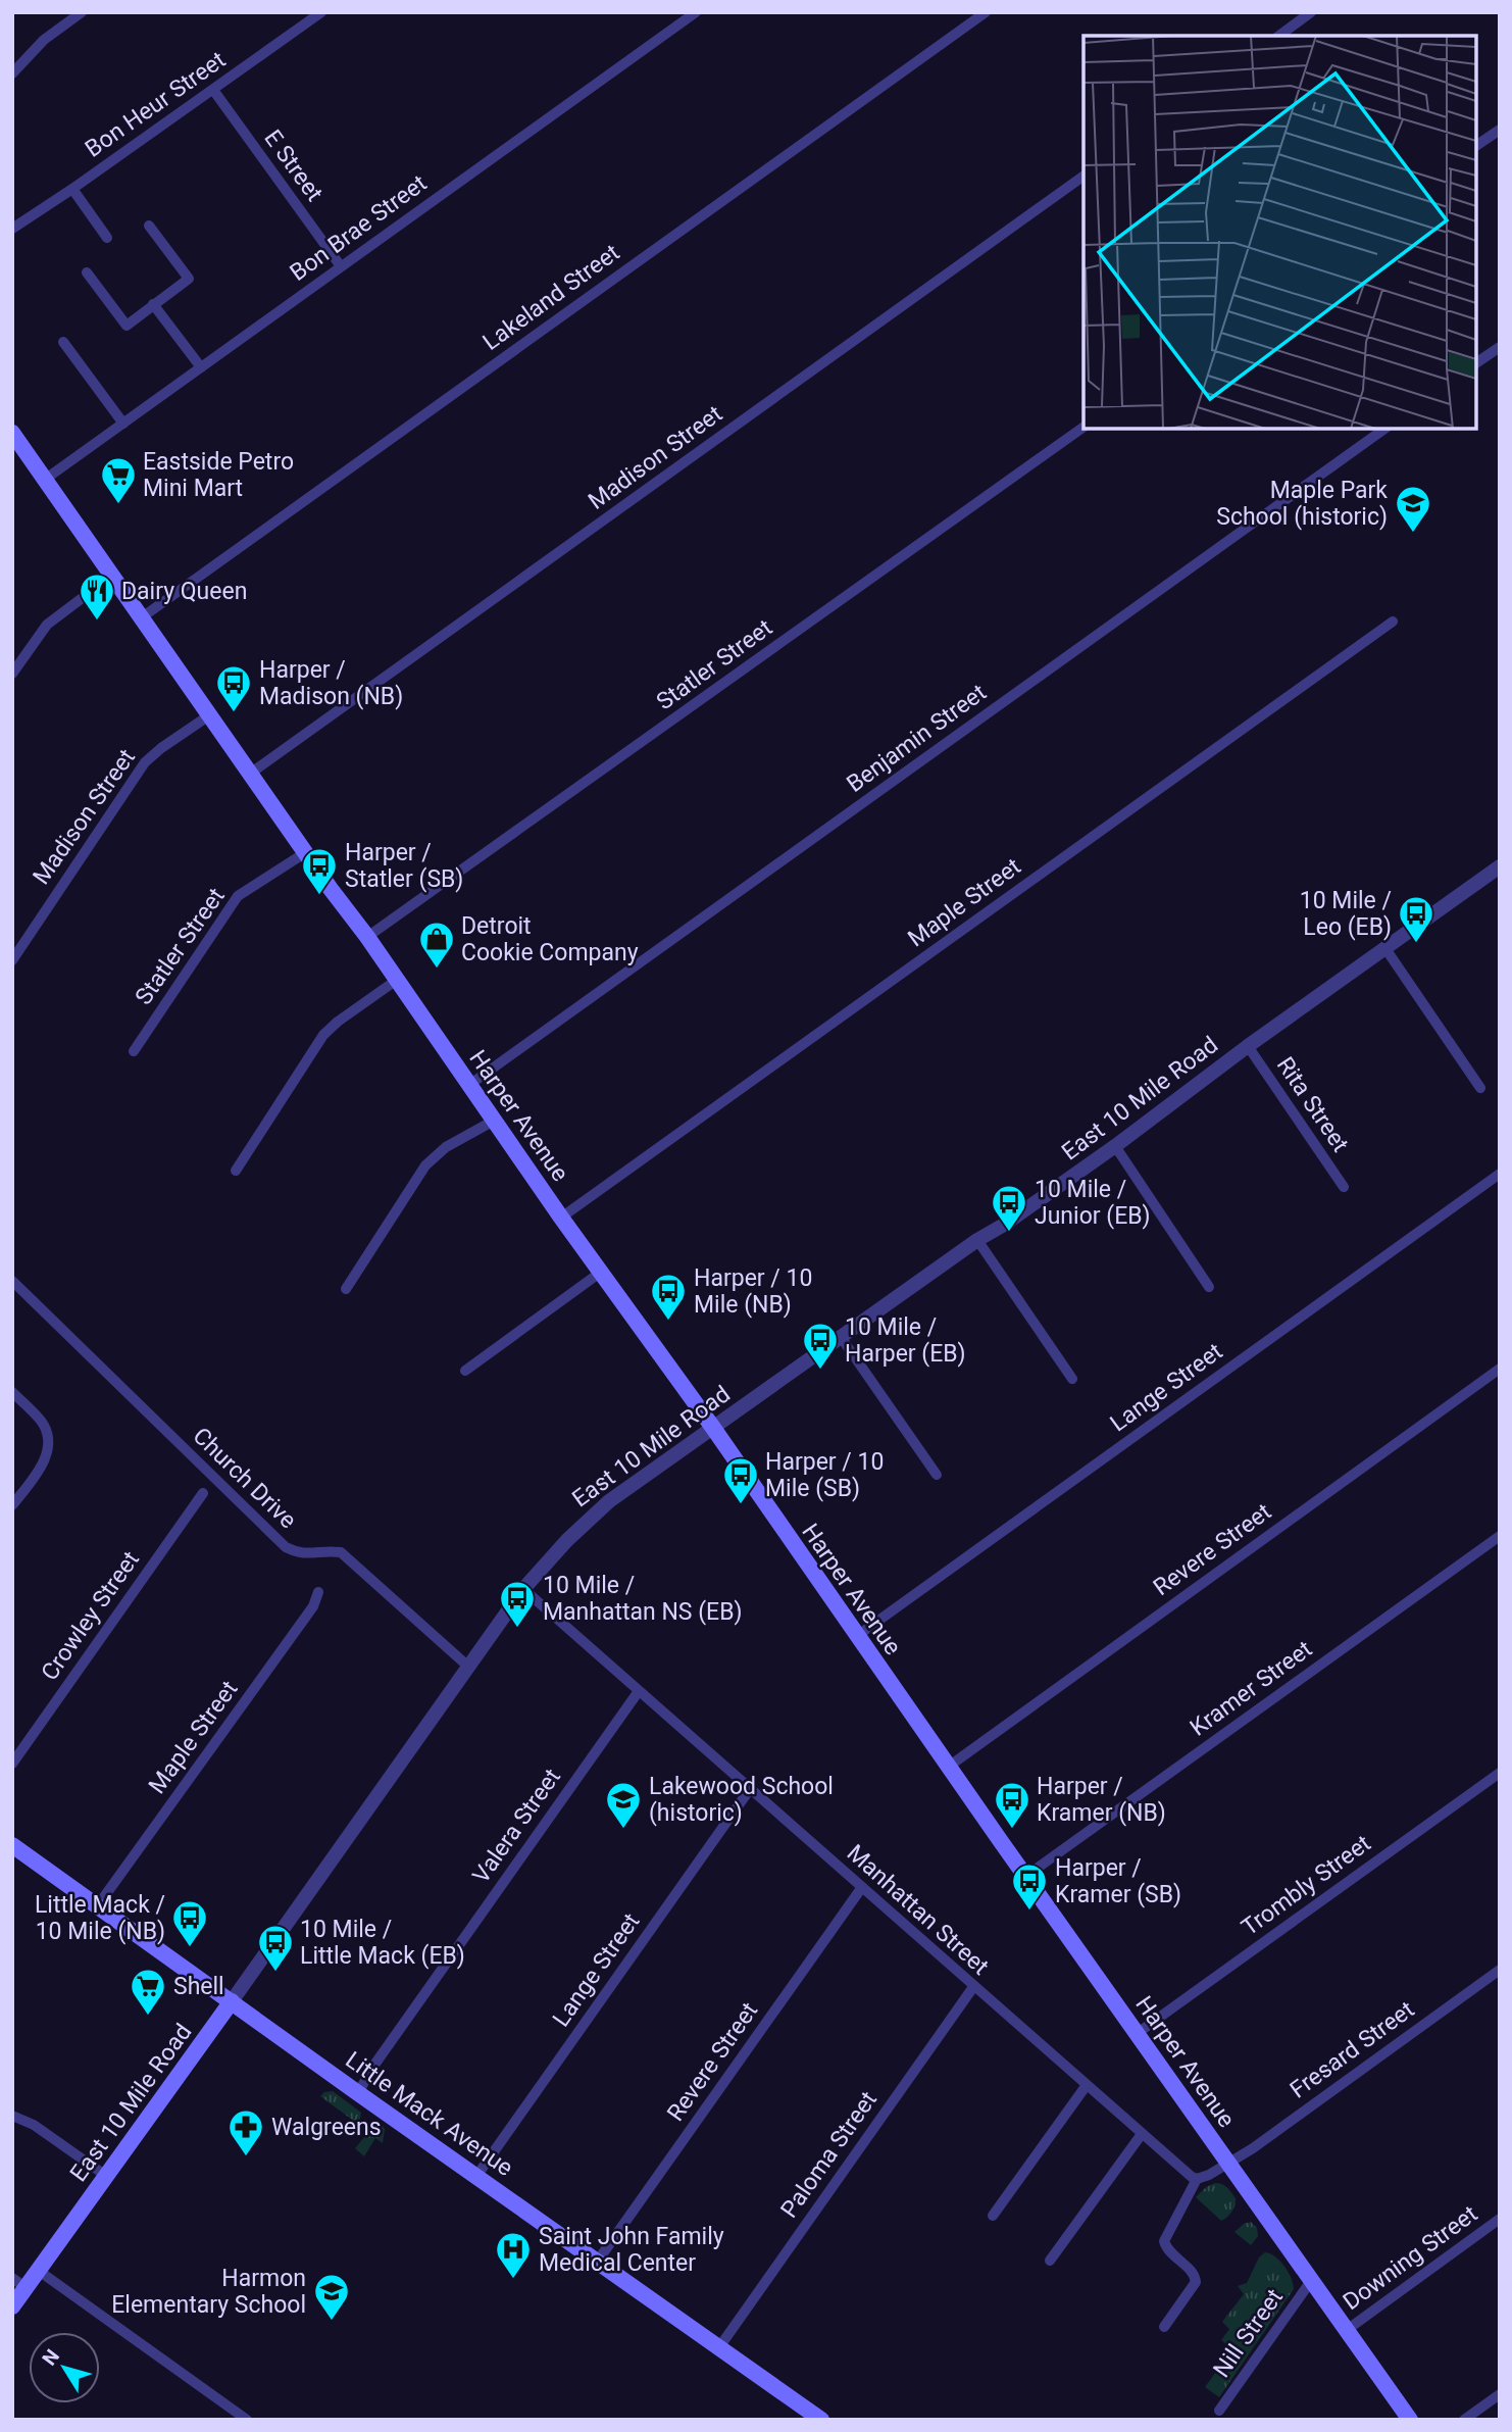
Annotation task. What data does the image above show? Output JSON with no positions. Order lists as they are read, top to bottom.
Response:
{
  "streets": {
    "main road": ["East 10 Mile Road", "Harper Avenue", "Little Mack Avenue"],
    "street": [
      "Bon Heur Street",
      "E Street",
      "Bon Brae Street",
      "Lakeland Street",
      "Madison Street",
      "Statler Street",
      "Benjamin Street",
      "Maple Street",
      "Rita Street",
      "Lange Street",
      "Church Drive",
      "Revere Street",
      "Crowley Street",
      "Kramer Street",
      "Valera Street",
      "Trombly Street",
      "Manhattan Street",
      "Fresard Street",
      "Paloma Street",
      "Downing Street",
      "Nill Street"
    ]
  },
  "crossings": [
    ["Bon Heur Street", "E Street"],
    ["E Street", "Bon Brae Street"],
    ["Bon Brae Street", "Harper Avenue"],
    ["Lakeland Street", "Harper Avenue"],
    ["Madison Street", "Harper Avenue"],
    ["Statler Street", "Harper Avenue"],
    ["Benjamin Street", "Harper Avenue"],
    ["Maple Street", "Harper Avenue"],
    ["Maple Street", "Little Mack Avenue"],
    ["East 10 Mile Road", "Rita Street"],
    ["East 10 Mile Road", "Harper Avenue"],
    ["East 10 Mile Road", "Church Drive"],
    ["East 10 Mile Road", "Manhattan Street"],
    ["East 10 Mile Road", "Little Mack Avenue"],
    ["Harper Avenue", "Lange Street"],
    ["Harper Avenue", "Revere Street"],
    ["Harper Avenue", "Kramer Street"],
    ["Harper Avenue", "Trombly Street"],
    ["Harper Avenue", "Fresard Street"],
    ["Harper Avenue", "Downing Street"],
    ["Harper Avenue", "Nill Street"],
    ["Lange Street", "Manhattan Street"],
    ["Lange Street", "Little Mack Avenue"],
    ["Revere Street", "Manhattan Street"],
    ["Revere Street", "Little Mack Avenue"],
    ["Valera Street", "Manhattan Street"],
    ["Valera Street", "Little Mack Avenue"],
    ["Manhattan Street", "Paloma Street"],
    ["Little Mack Avenue", "Paloma Street"]
  ],
  "places": {
    "supermarket": ["Eastside Petro Mini Mart", "Shell"],
    "school or university": ["Maple Park School (historic)", "Lakewood School (historic)", "Harmon Elementary School"],
    "restaurant": ["Dairy Queen"],
    "bus stop": [
      "Harper / Madison (NB)",
      "Harper / Statler (SB)",
      "10 Mile / Leo (EB)",
      "10 Mile / Junior (EB)",
      "Harper / 10 Mile (NB)",
      "10 Mile / Harper (EB)",
      "Harper / 10 Mile (SB)",
      "10 Mile / Manhattan NS (EB)",
      "Harper / Kramer (NB)",
      "Harper / Kramer (SB)",
      "Little Mack / 10 Mile (NB)",
      "10 Mile / Little Mack (EB)"
    ],
    "shop": ["Detroit Cookie Company"],
    "pharmacy": ["Walgreens"],
    "hospital": ["Saint John Family Medical Center"]
  },
  "north": "top left"
}
